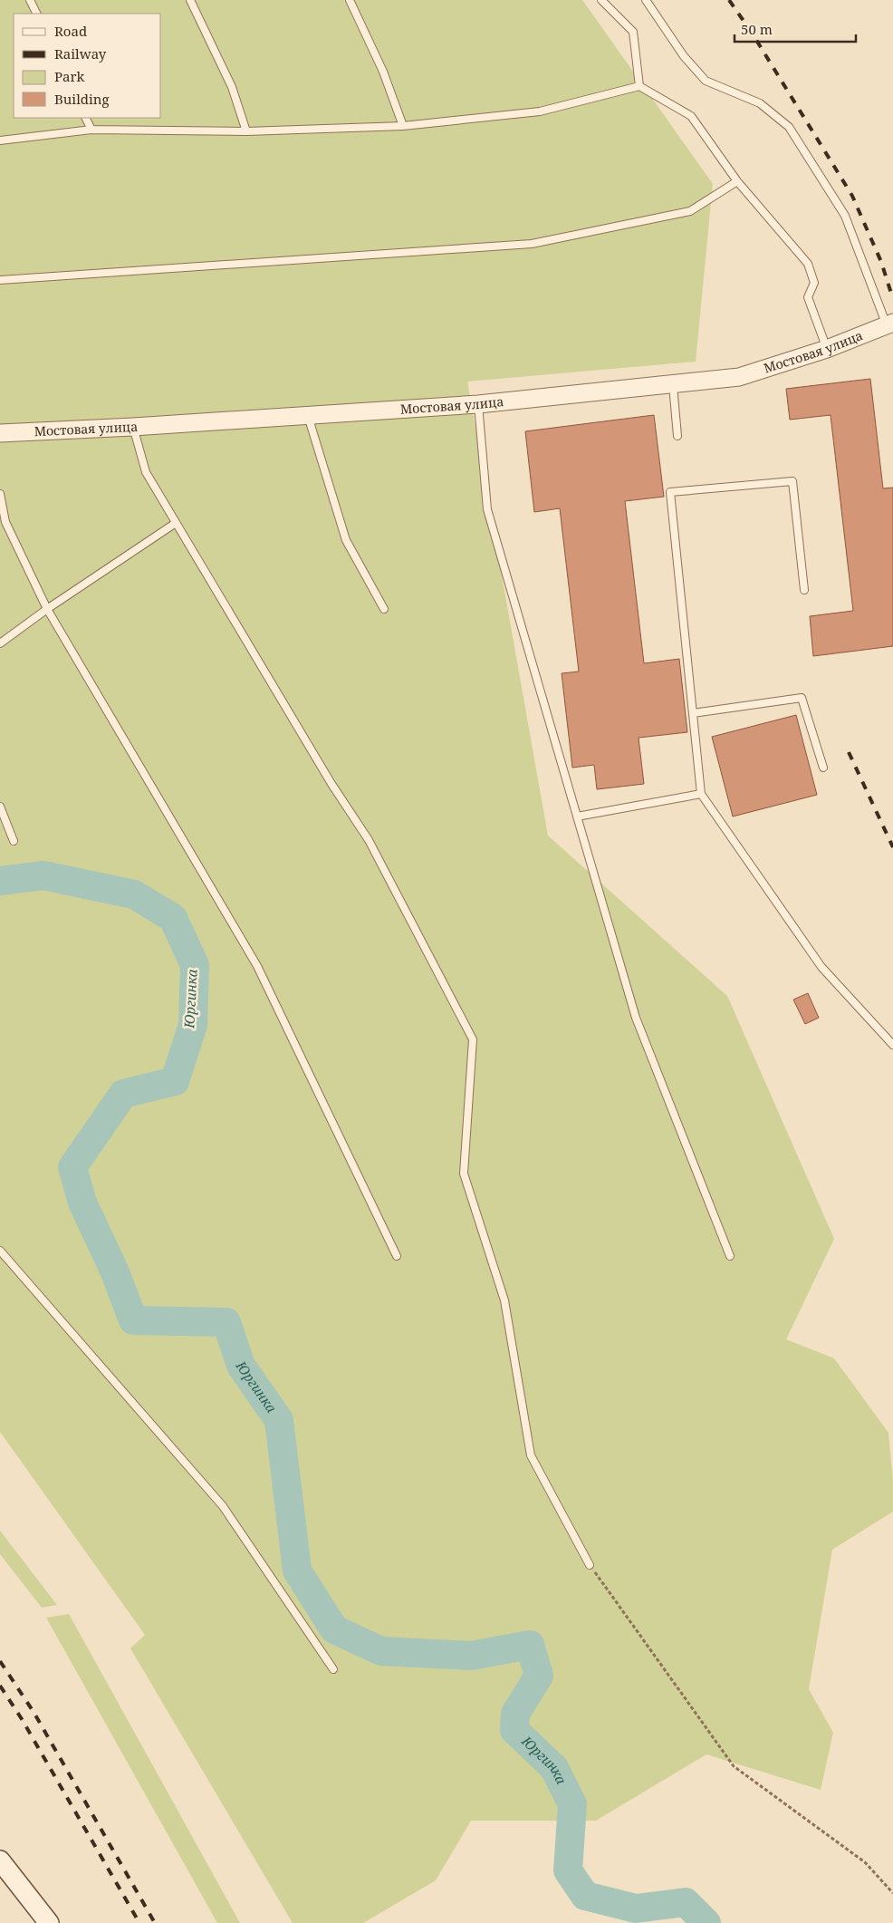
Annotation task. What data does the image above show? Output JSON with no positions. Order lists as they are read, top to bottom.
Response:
{
  "streets": {
    "street": ["Мостовая улица"]
  },
  "water": ["Юргинка"],
  "legend": [
    "Road",
    "Railway",
    "Park",
    "Building"
  ],
  "scale_bar": "50 m"
}
